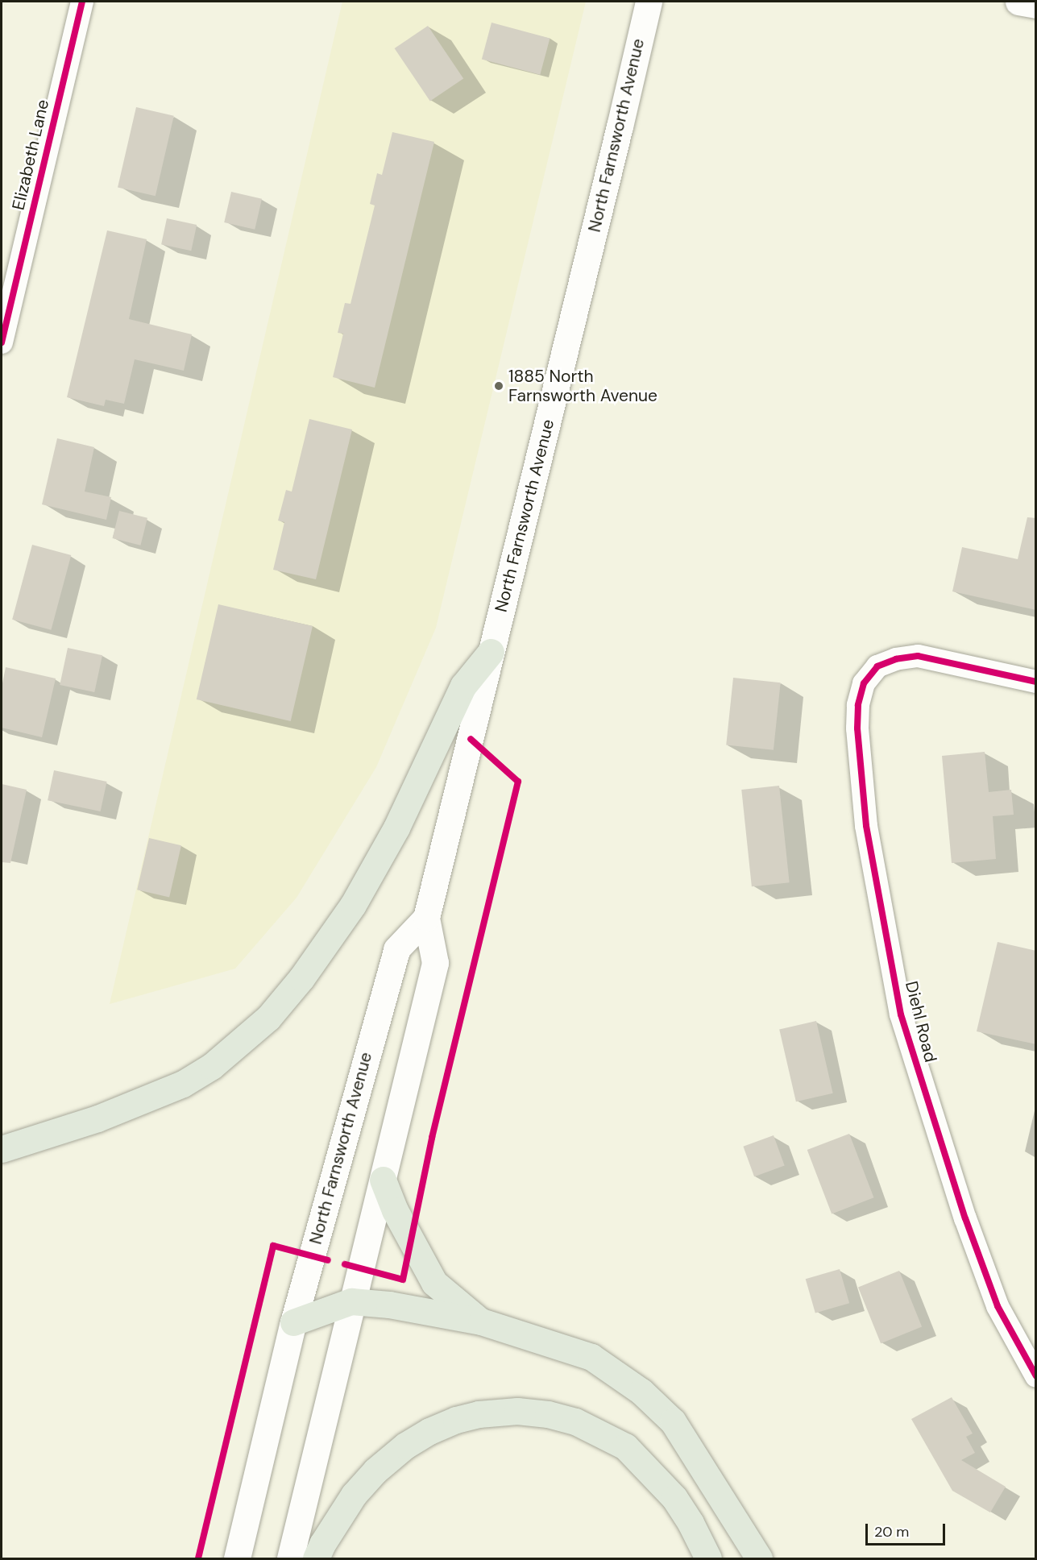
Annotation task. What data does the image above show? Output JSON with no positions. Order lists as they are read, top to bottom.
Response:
{
  "streets": {
    "main road": ["North Farnsworth Avenue"],
    "street": ["Elizabeth Lane", "Diehl Road"]
  },
  "places": ["1885 North Farnsworth Avenue"],
  "scale_bar": "20 m"
}
